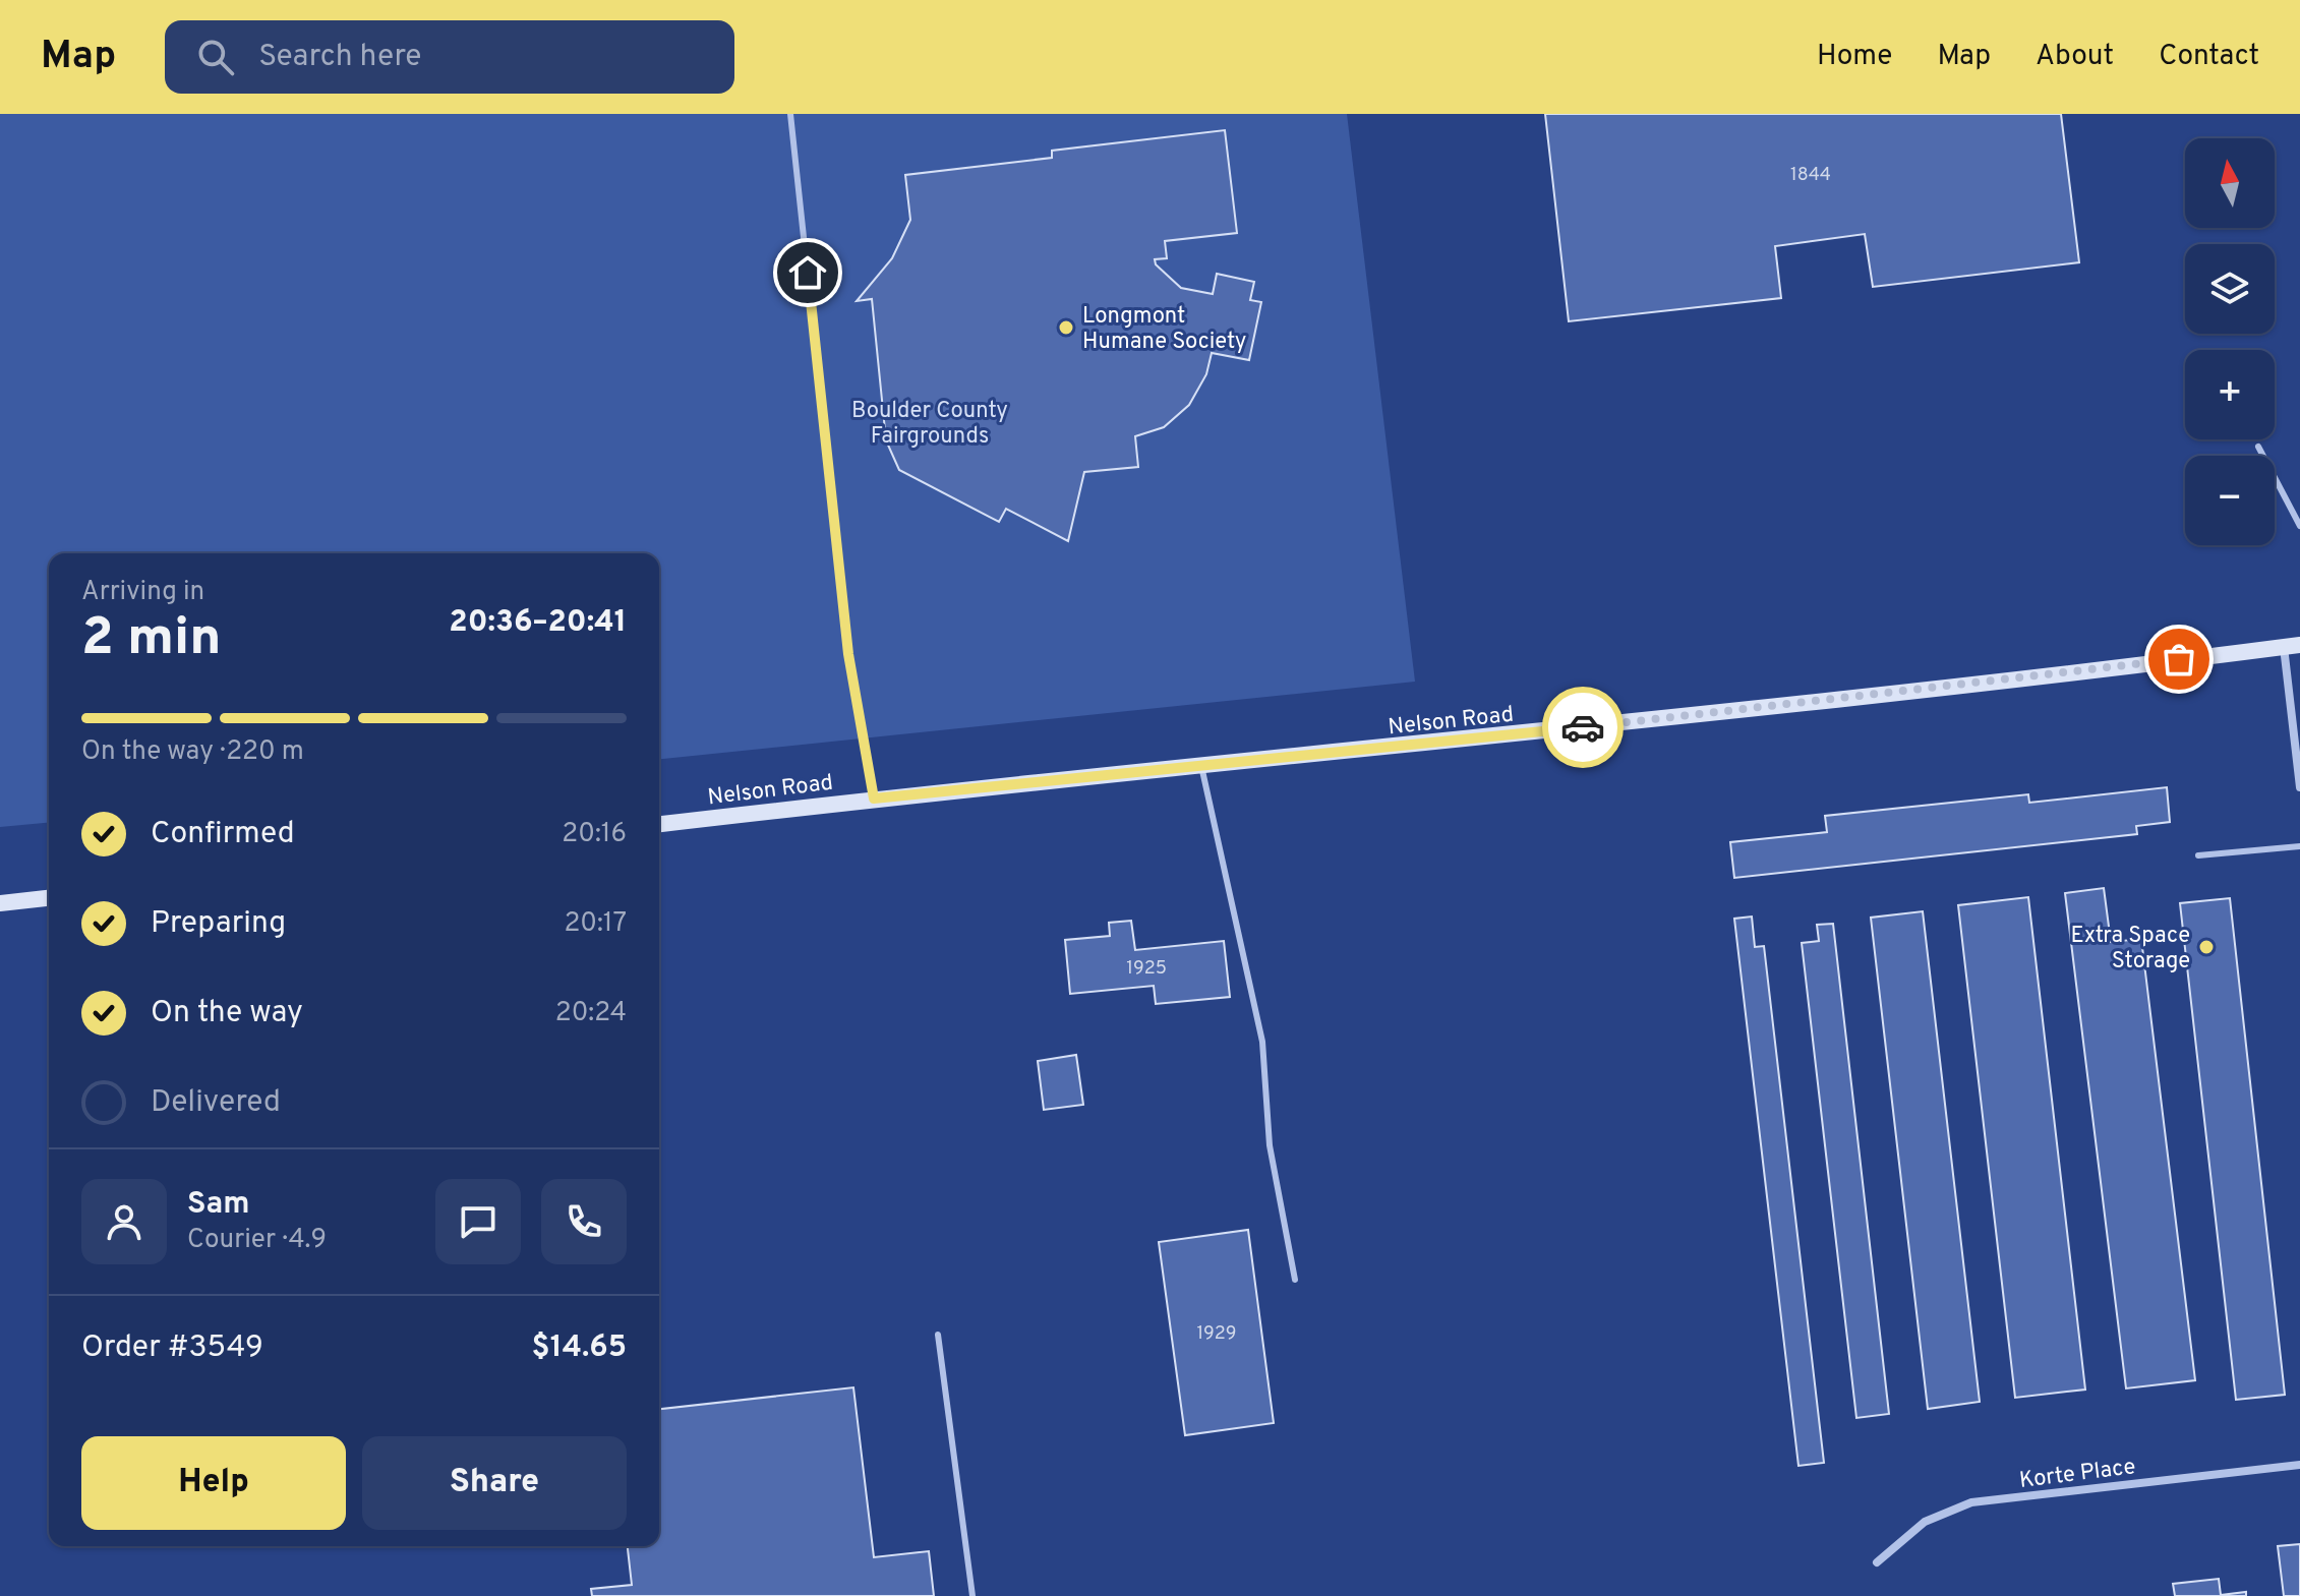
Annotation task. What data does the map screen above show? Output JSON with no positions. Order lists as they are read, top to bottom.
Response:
{
  "streets": {
    "main road": ["Nelson Road"],
    "street": ["Korte Place"]
  },
  "parks": ["Boulder County Fairgrounds"],
  "places": ["Longmont Humane Society", "Extra Space Storage"],
  "house_numbers": ["1844", "1925", "1929"],
  "north": "top",
  "page": {
    "header": "Map",
    "search": "Search here",
    "nav": [
      "Home",
      "Map",
      "About",
      "Contact"
    ],
    "map_buttons": ["+", "−"],
    "heading": ["2 min", "Arriving in", "20:36–20:41"],
    "panel": [
      "Sam",
      "Courier · 4.9",
      "Order #3549",
      "$14.65"
    ],
    "bar": "On the way · 220 m",
    "list": [
      ["Confirmed", "20:16"],
      ["Preparing", "20:17"],
      ["On the way", "20:24"],
      "Delivered"
    ],
    "buttons": ["Help", "Share"]
  }
}
